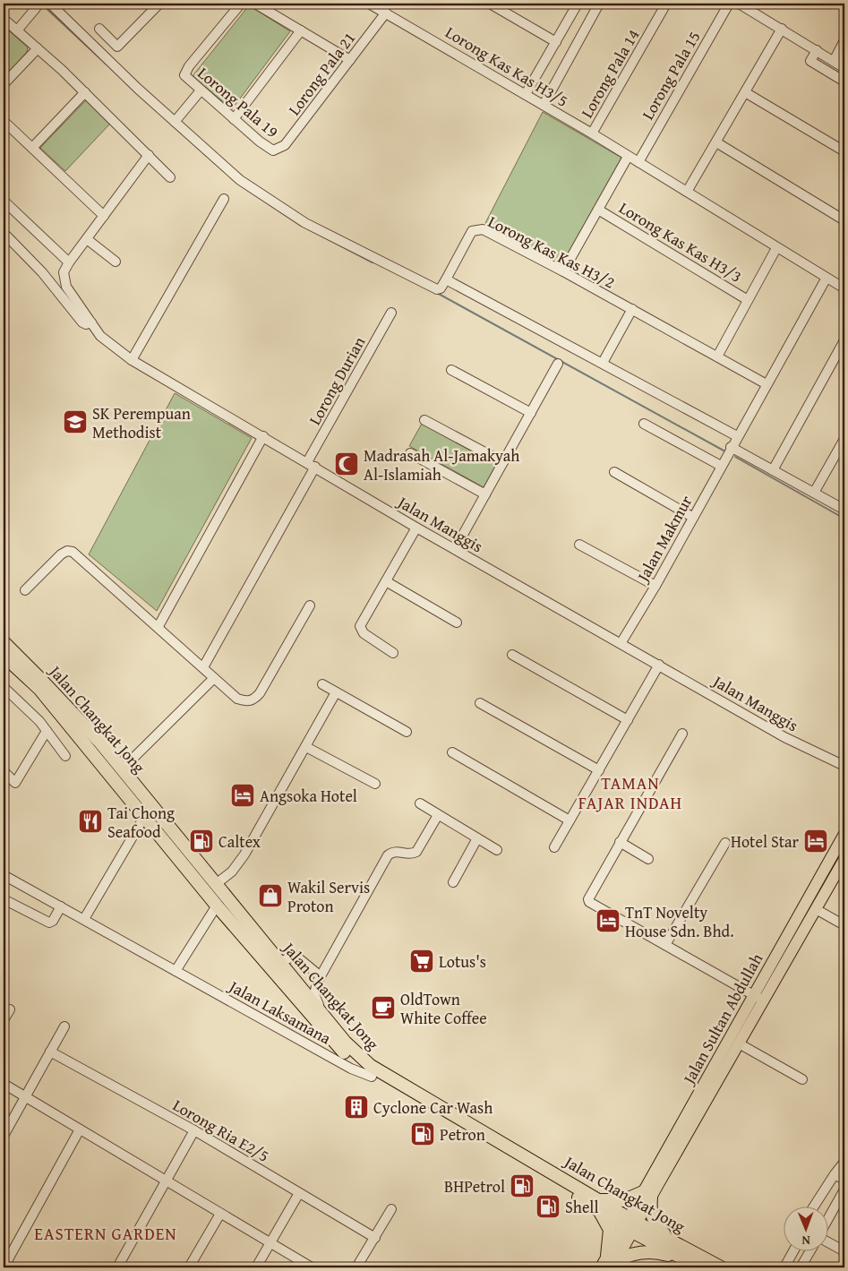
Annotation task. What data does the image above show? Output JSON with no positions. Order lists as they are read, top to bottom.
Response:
{
  "streets": {
    "highway": ["Jalan Changkat Jong"],
    "main road": ["Jalan Sultan Abdullah"],
    "street": [
      "Lorong Kas Kas H3/5",
      "Lorong Pala 21",
      "Lorong Pala 14",
      "Lorong Pala 15",
      "Lorong Pala 19",
      "Lorong Kas Kas H3/3",
      "Lorong Kas Kas H3/2",
      "Lorong Durian",
      "Jalan Manggis",
      "Jalan Makmur",
      "Jalan Laksamana",
      "Lorong Ria E2/5"
    ]
  },
  "crossings": [
    ["Lorong Kas Kas H3/5", "Lorong Pala 21"],
    ["Lorong Kas Kas H3/5", "Lorong Pala 14"],
    ["Lorong Kas Kas H3/5", "Lorong Pala 15"],
    ["Lorong Kas Kas H3/5", "Jalan Makmur"],
    ["Lorong Pala 21", "Lorong Pala 19"],
    ["Lorong Kas Kas H3/2", "Jalan Makmur"],
    ["Lorong Durian", "Jalan Manggis"],
    ["Jalan Manggis", "Jalan Makmur"],
    ["Jalan Changkat Jong", "Jalan Laksamana"],
    ["Jalan Changkat Jong", "Jalan Sultan Abdullah"]
  ],
  "districts": ["TAMAN FAJAR INDAH", "EASTERN GARDEN"],
  "places": {
    "school or university": ["SK Perempuan Methodist"],
    "mosque": ["Madrasah Al-Jamakyah Al-Islamiah"],
    "hotel": ["Angsoka Hotel", "Hotel Star", "TnT Novelty House Sdn. Bhd."],
    "restaurant": ["Tai Chong Seafood"],
    "fuel station": [
      "Caltex",
      "Petron",
      "BHPetrol",
      "Shell"
    ],
    "shop": ["Wakil Servis Proton"],
    "supermarket": ["Lotus's"],
    "cafe": ["OldTown White Coffee"],
    "building": ["Cyclone Car Wash"]
  },
  "north": "bottom"
}
